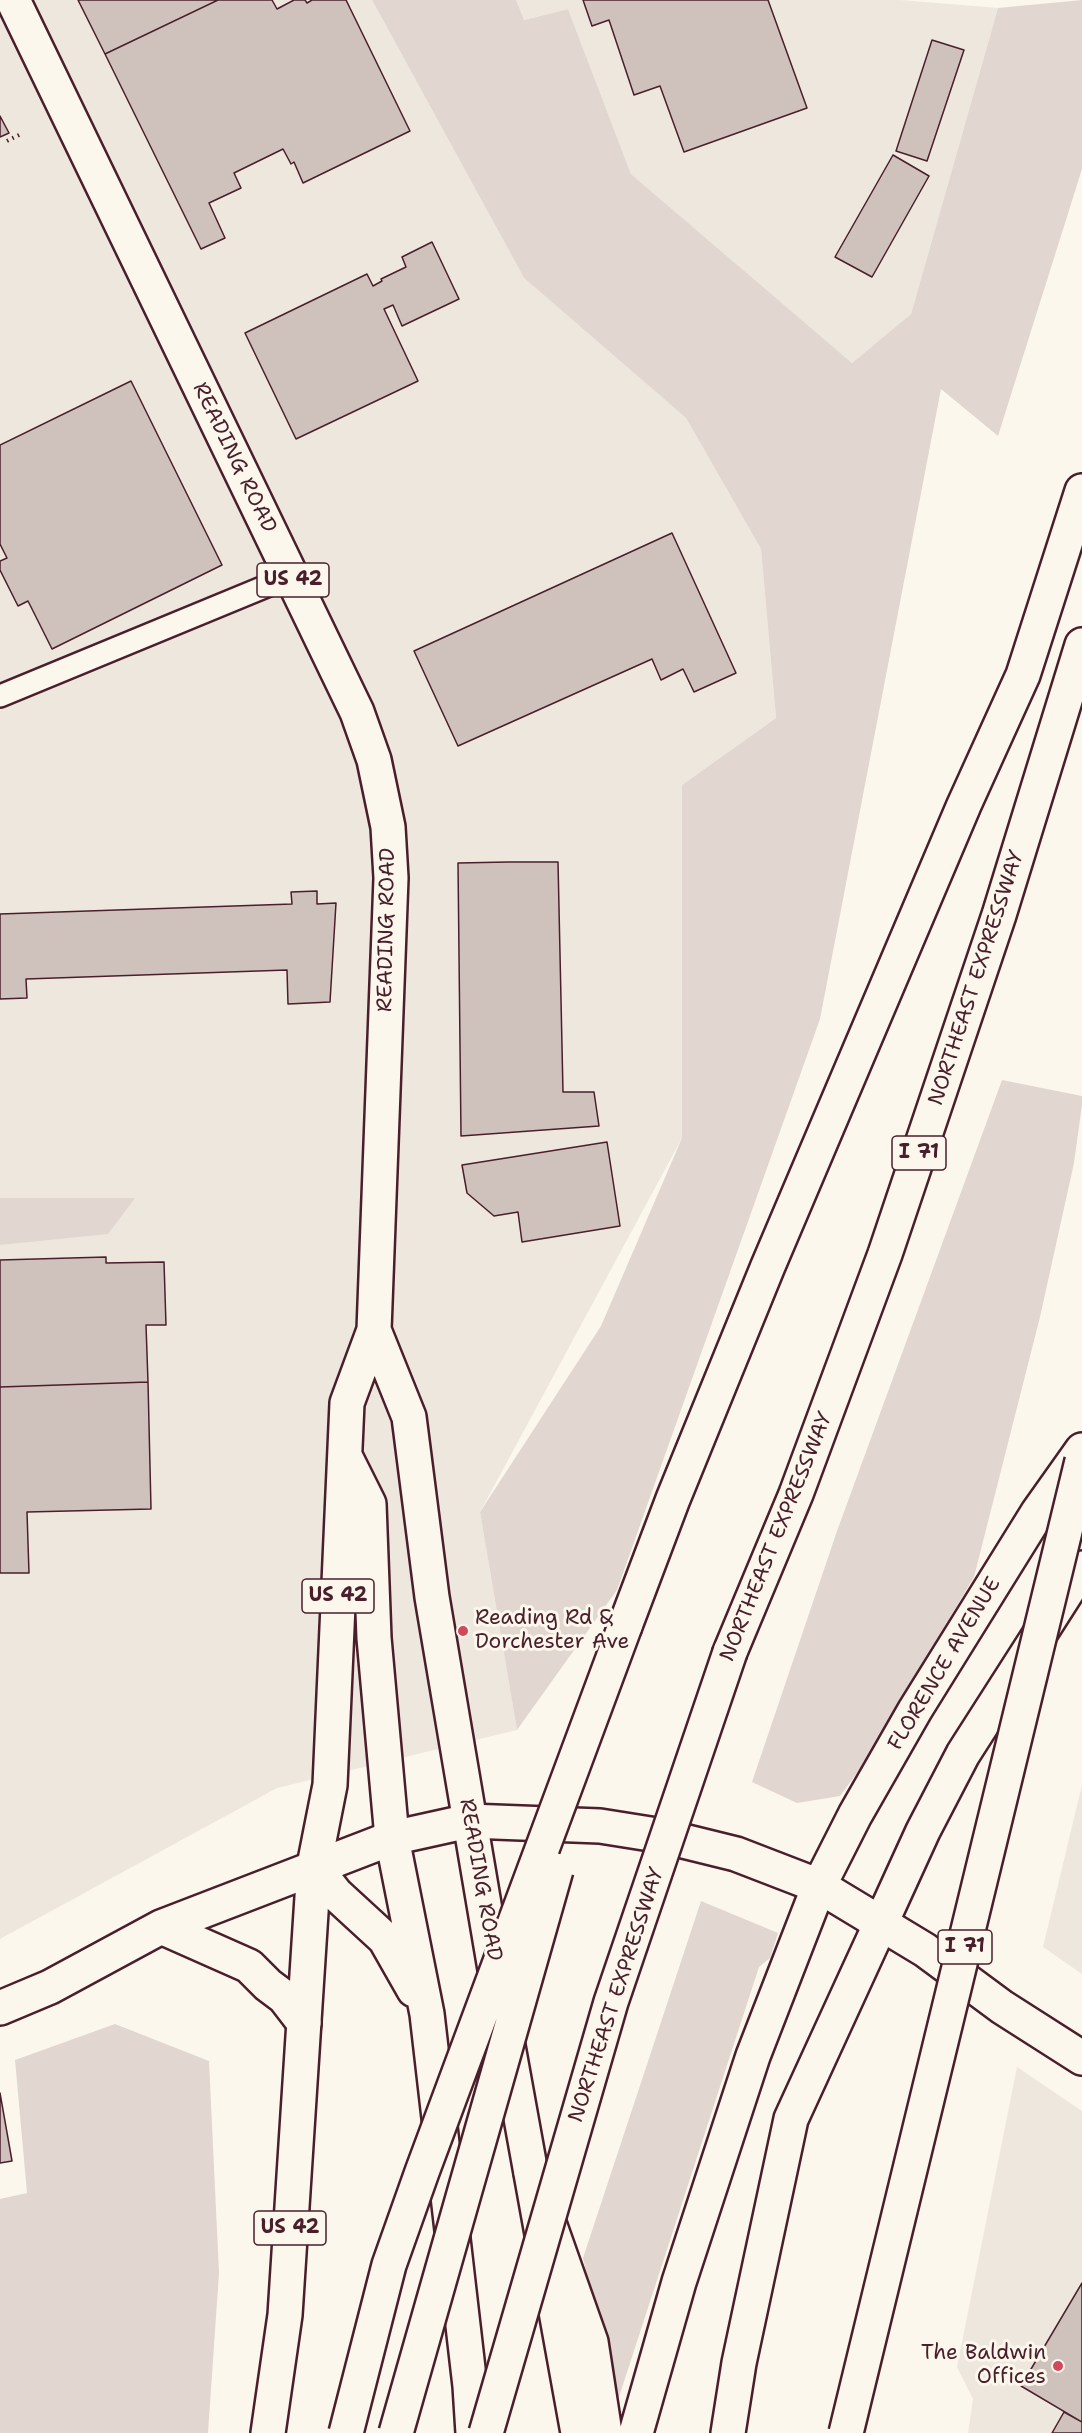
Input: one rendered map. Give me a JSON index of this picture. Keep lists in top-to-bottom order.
{
  "streets": {
    "main road": [
      "READING ROAD",
      "US 42",
      "NORTHEAST EXPRESSWAY",
      "I 71",
      "FLORENCE AVENUE"
    ]
  },
  "places": ["Reading Rd & Dorchester Ave", "The Baldwin Offices"]
}
